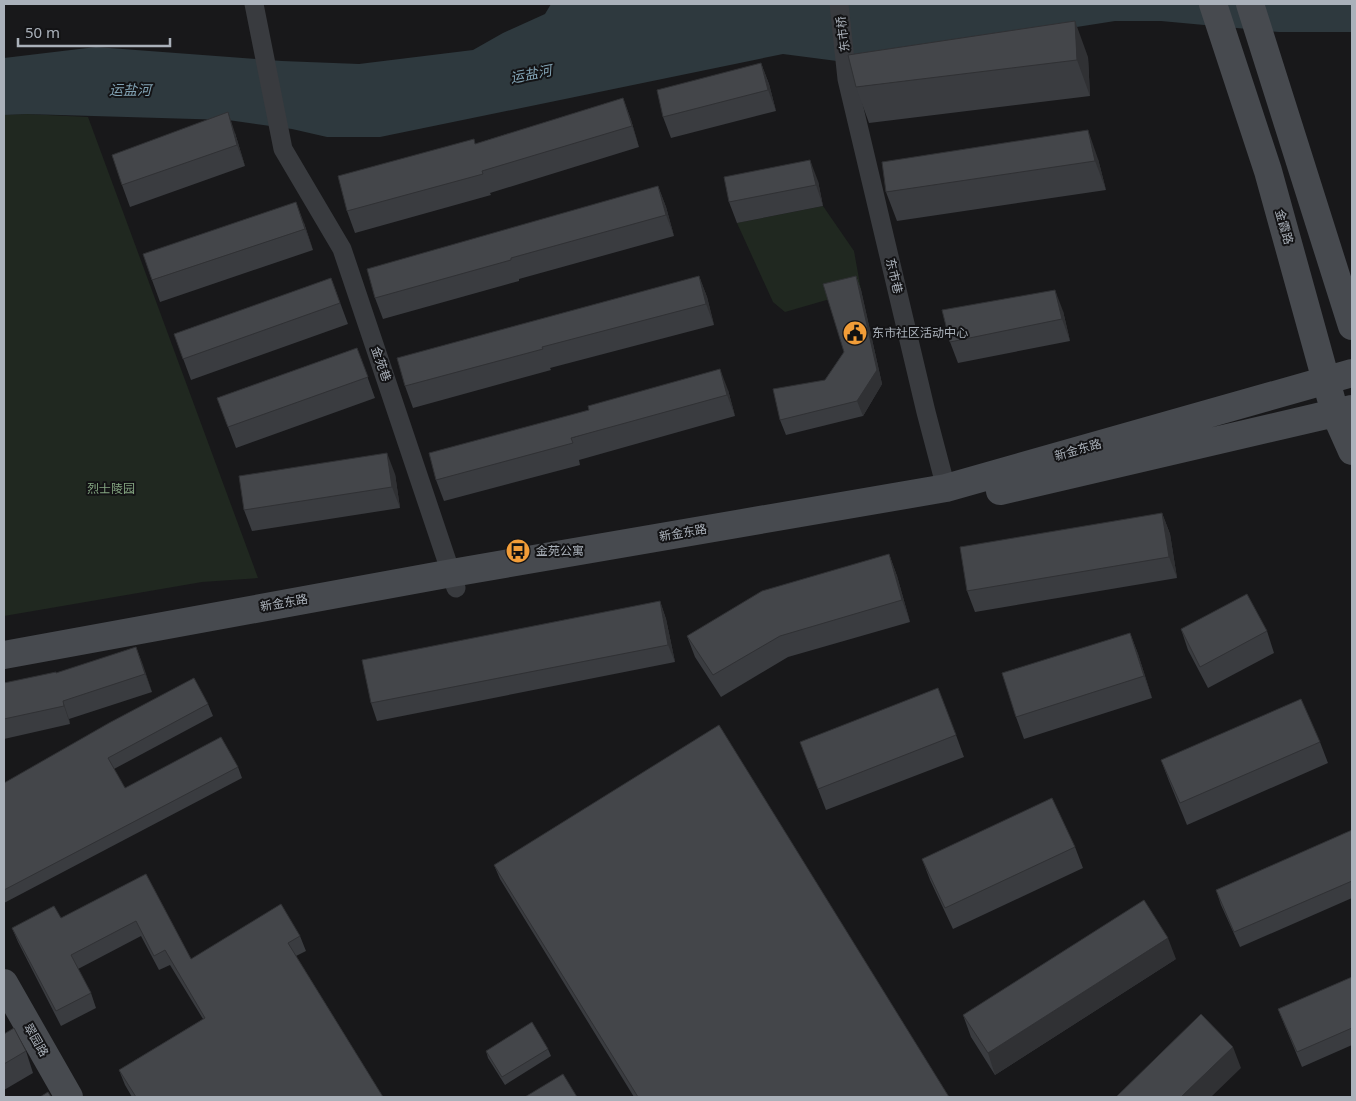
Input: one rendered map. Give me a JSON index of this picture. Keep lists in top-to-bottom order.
{
  "streets": {
    "main road": ["金霞路", "新金东路", "翠园路"],
    "street": ["东市桥", "东市巷", "金苑巷"]
  },
  "crossings": [
    ["东市桥", "东市巷"],
    ["金霞路", "新金东路"],
    ["东市巷", "新金东路"],
    ["金苑巷", "新金东路"]
  ],
  "water": ["运盐河"],
  "parks": ["烈士陵园"],
  "places": {
    "public building": ["东市社区活动中心"],
    "bus stop": ["金苑公寓"]
  },
  "scale_bar": "50 m"
}
